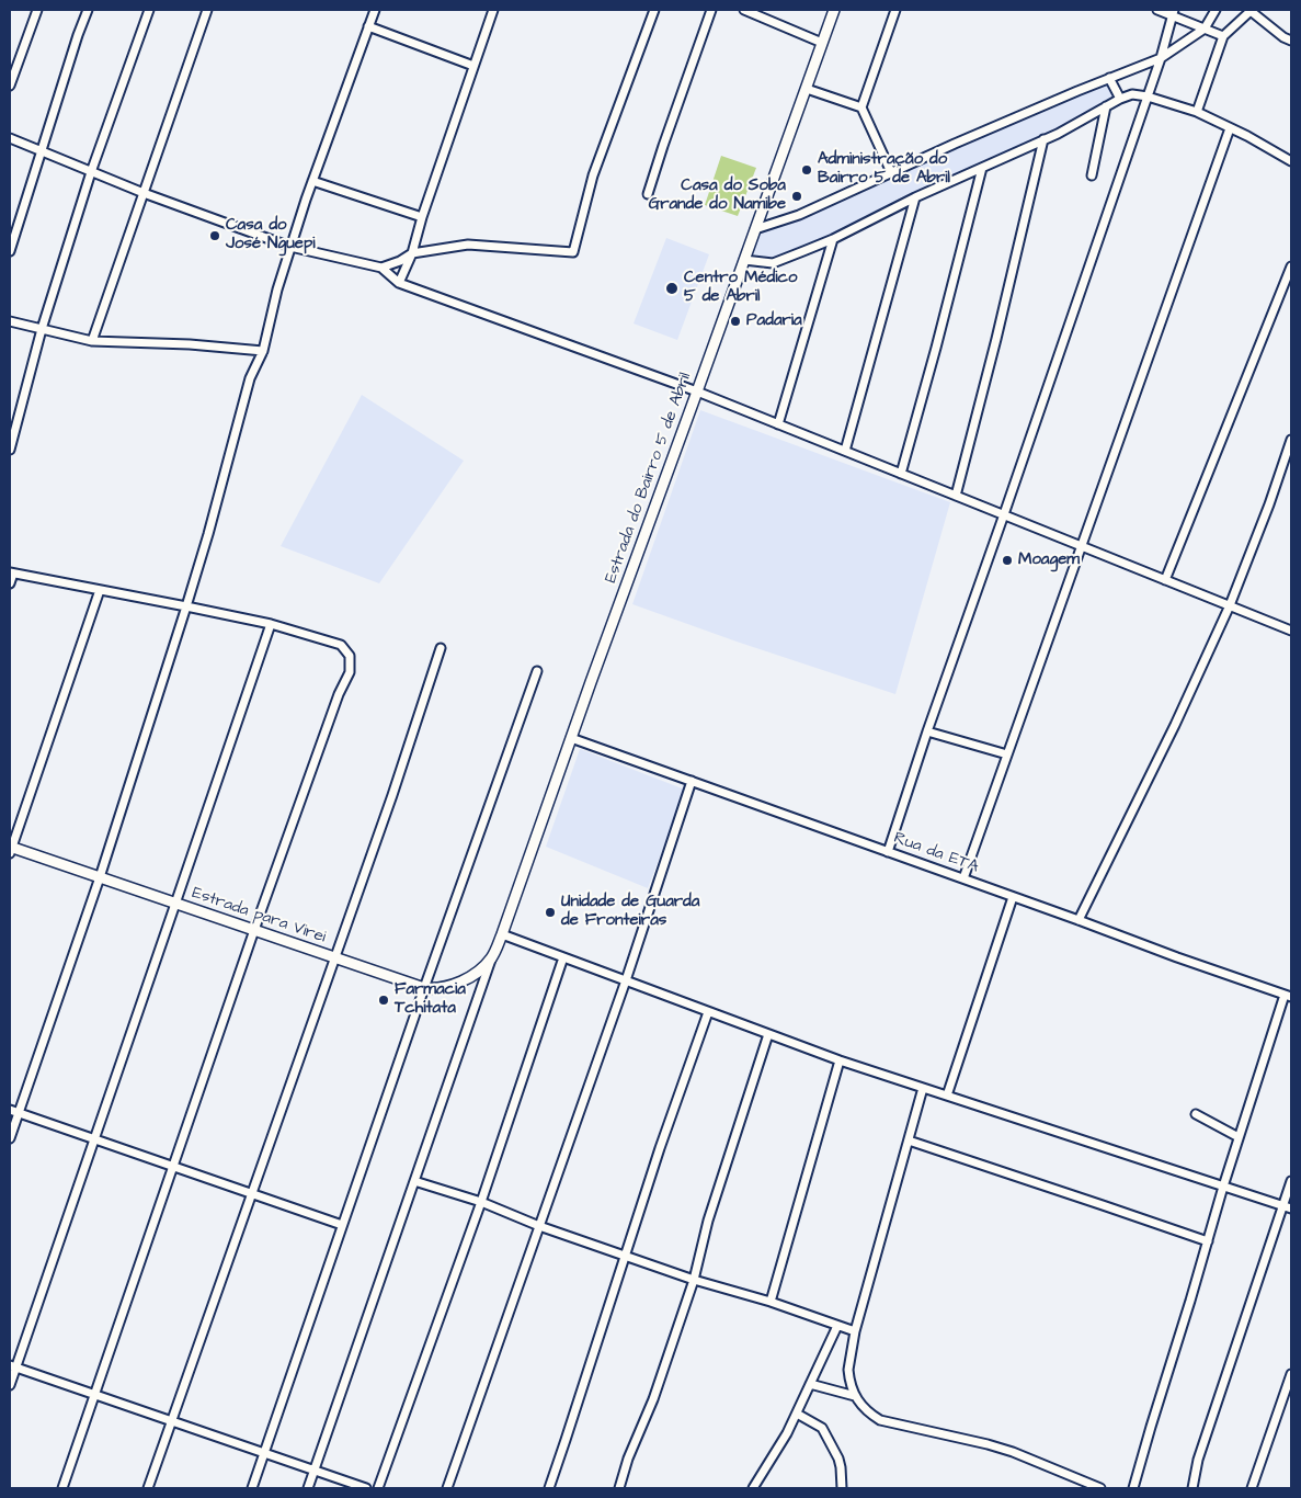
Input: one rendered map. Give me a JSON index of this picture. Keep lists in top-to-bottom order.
{
  "streets": {
    "street": ["Estrada do Bairro 5 de Abril", "Rua da ETA", "Estrada para Virei"]
  },
  "crossings": [
    ["Estrada do Bairro 5 de Abril", "Rua da ETA"],
    ["Estrada do Bairro 5 de Abril", "Estrada para Virei"]
  ],
  "places": [
    "Administração do Bairro 5 de Abril",
    "Casa do Soba Grande do Namibe",
    "Casa do José Nguepi",
    "Centro Médico 5 de Abril",
    "Padaria",
    "Moagem",
    "Unidade de Guarda de Fronteiras",
    "Farmacia Tchitata"
  ]
}
